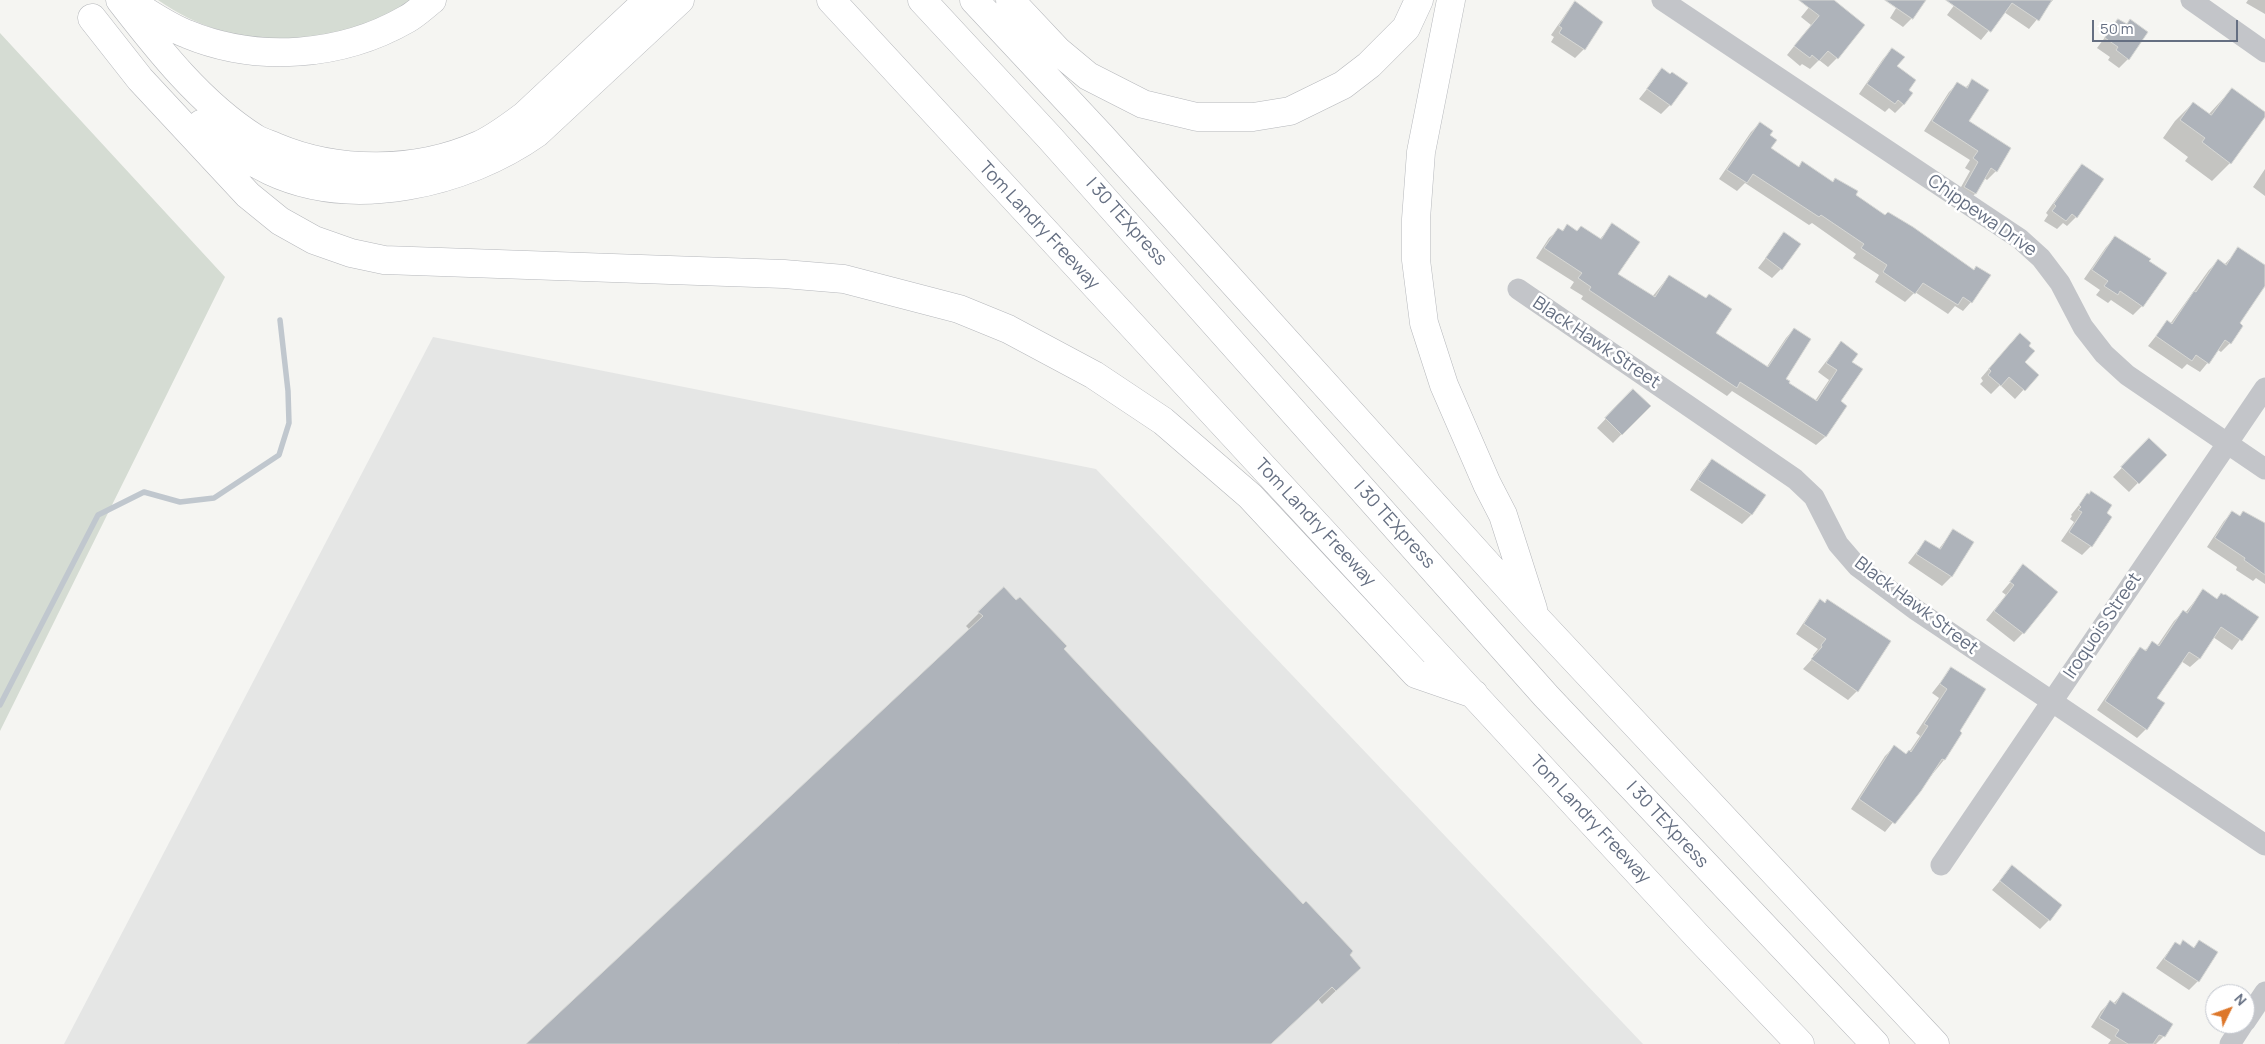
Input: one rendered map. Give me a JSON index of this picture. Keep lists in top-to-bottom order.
{
  "streets": {
    "highway": ["I 30 TEXpress", "Tom Landry Freeway"],
    "street": ["Chippewa Drive", "Black Hawk Street", "Iroquois Street"]
  },
  "crossings": [
    ["Chippewa Drive", "Iroquois Street"],
    ["Black Hawk Street", "Iroquois Street"]
  ],
  "scale_bar": "50 m",
  "north": "top right"
}
